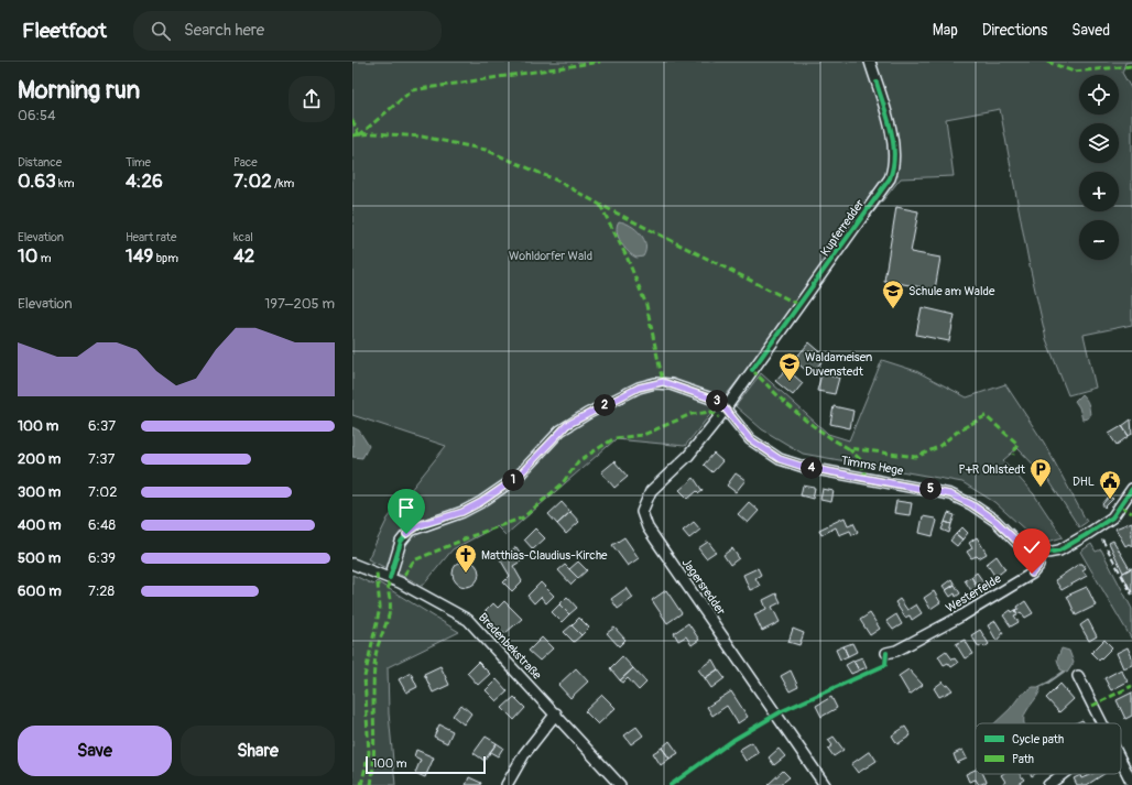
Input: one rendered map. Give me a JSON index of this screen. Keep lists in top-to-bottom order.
{
  "streets": {
    "street": [
      "Kupferredder",
      "Timms Hege",
      "Jagersredder",
      "Westerfelde",
      "Bredenbekstraße"
    ]
  },
  "crossings": [
    ["Kupferredder", "Timms Hege"],
    ["Kupferredder", "Jagersredder"],
    ["Timms Hege", "Jagersredder"],
    ["Timms Hege", "Westerfelde"],
    ["Timms Hege", "Bredenbekstraße"]
  ],
  "parks": ["Wohldorfer Wald"],
  "places": {
    "school or university": ["Schule am Walde", "Waldameisen Duvenstedt"],
    "parking": ["P+R Ohlstedt"],
    "public building": ["DHL"],
    "church": ["Matthias-Claudius-Kirche"]
  },
  "legend": ["Cycle path", "Path"],
  "scale_bar": "100 m",
  "page": {
    "header": "Fleetfoot",
    "search": "Search here",
    "nav": ["Map", "Directions", "Saved"],
    "heading": ["Morning run", "06:54"],
    "map_buttons": ["+", "−"],
    "stats": [
      ["Distance", "0.63 km"],
      ["Time", "4:26"],
      ["Pace", "7:02 /km"],
      ["Elevation", "10 m"],
      ["Heart rate", "149 bpm"],
      ["kcal", "42"]
    ],
    "chart": ["Elevation", "197–205 m"],
    "pins": [
      "3",
      "2",
      "4",
      "1",
      "5"
    ],
    "list": [
      {
        "name": "100 m",
        "note": "6:37"
      },
      {
        "name": "200 m",
        "note": "7:37"
      },
      {
        "name": "300 m",
        "note": "7:02"
      },
      {
        "name": "400 m",
        "note": "6:48"
      },
      {
        "name": "500 m",
        "note": "6:39"
      },
      {
        "name": "600 m",
        "note": "7:28"
      }
    ],
    "buttons": ["Save", "Share"],
    "scale": "100 m"
  }
}
